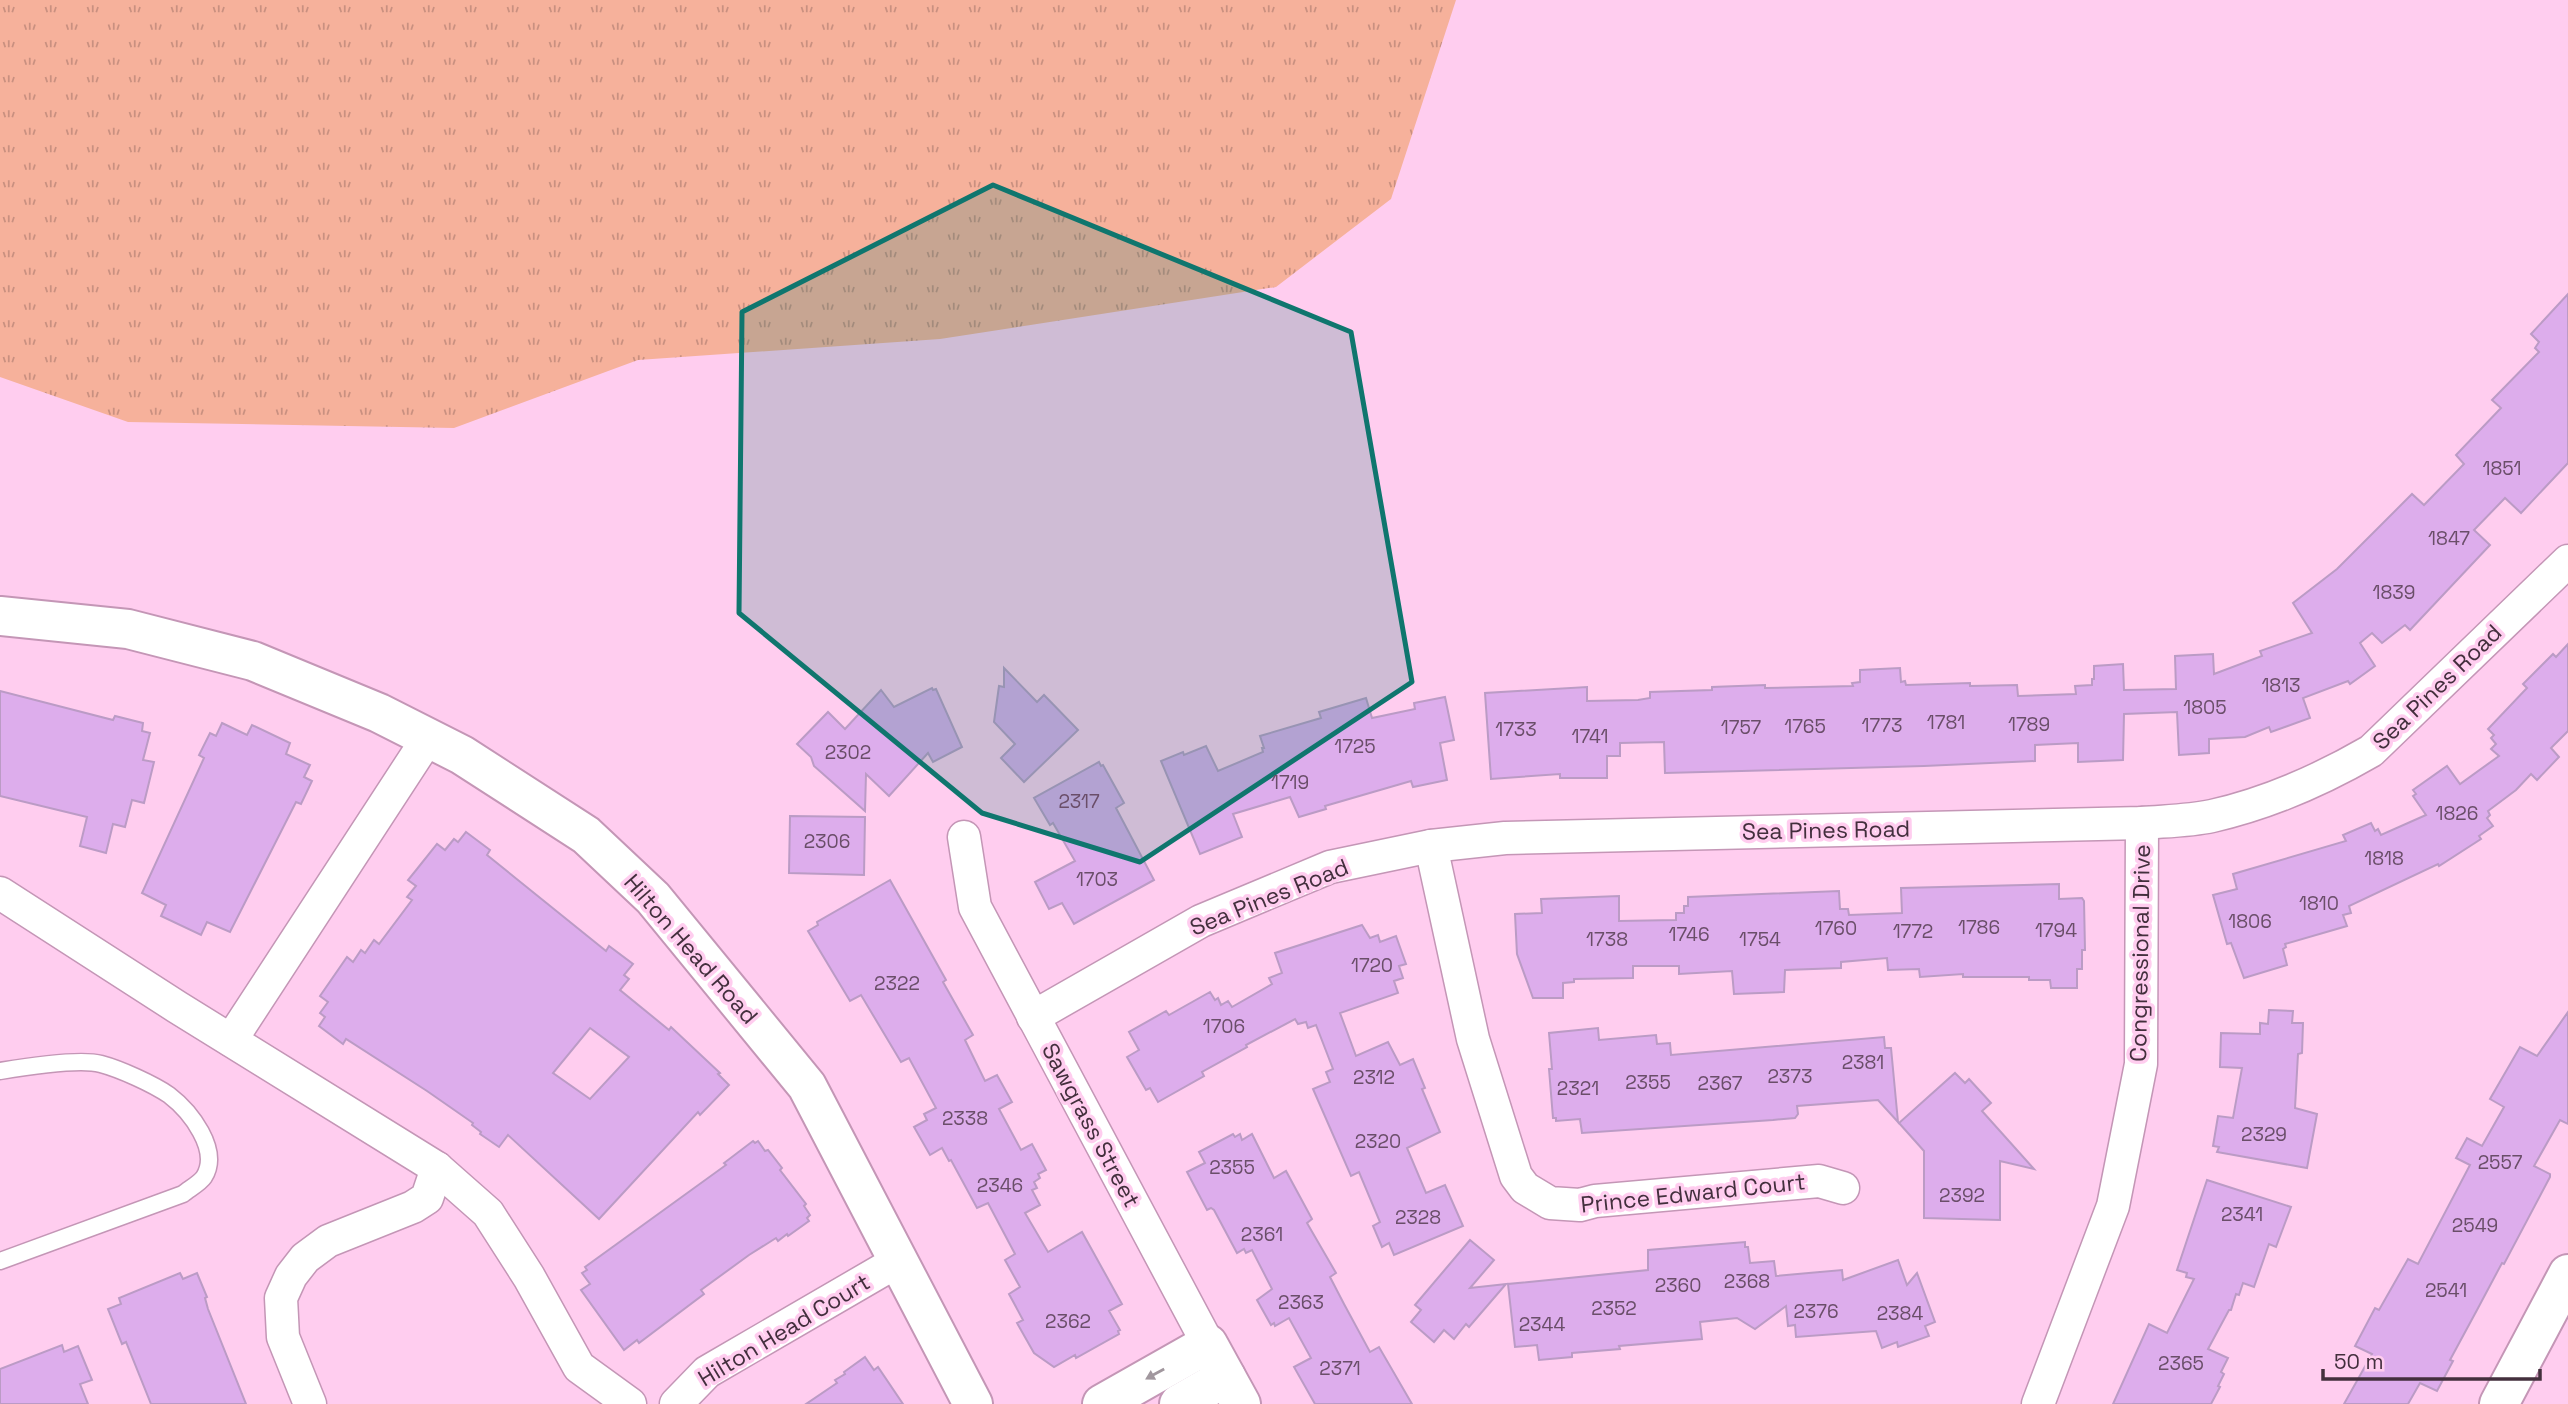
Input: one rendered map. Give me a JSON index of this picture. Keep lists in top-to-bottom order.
{
  "streets": {
    "street": [
      "Sea Pines Road",
      "Hilton Head Road",
      "Congressional Drive",
      "Sawgrass Street",
      "Prince Edward Court",
      "Hilton Head Court"
    ]
  },
  "crossings": [
    ["Sea Pines Road", "Congressional Drive"],
    ["Sea Pines Road", "Sawgrass Street"],
    ["Sea Pines Road", "Prince Edward Court"],
    ["Hilton Head Road", "Hilton Head Court"]
  ],
  "house_numbers": [
    "1851",
    "1847",
    "1839",
    "1813",
    "1805",
    "1781",
    "1789",
    "1773",
    "1765",
    "1757",
    "1733",
    "1741",
    "1725",
    "2302",
    "1719",
    "2317",
    "1826",
    "2306",
    "1818",
    "1703",
    "1810",
    "1806",
    "1786",
    "1760",
    "1794",
    "1772",
    "1746",
    "1738",
    "1754",
    "1720",
    "2322",
    "1706",
    "2381",
    "2373",
    "2312",
    "2355",
    "2367",
    "2321",
    "2338",
    "2329",
    "2320",
    "2557",
    "2355",
    "2346",
    "2392",
    "2341",
    "2328",
    "2549",
    "2361",
    "2368",
    "2360",
    "2541",
    "2363",
    "2352",
    "2376",
    "2384",
    "2362",
    "2344",
    "2365",
    "2371"
  ],
  "scale_bar": "50 m"
}
